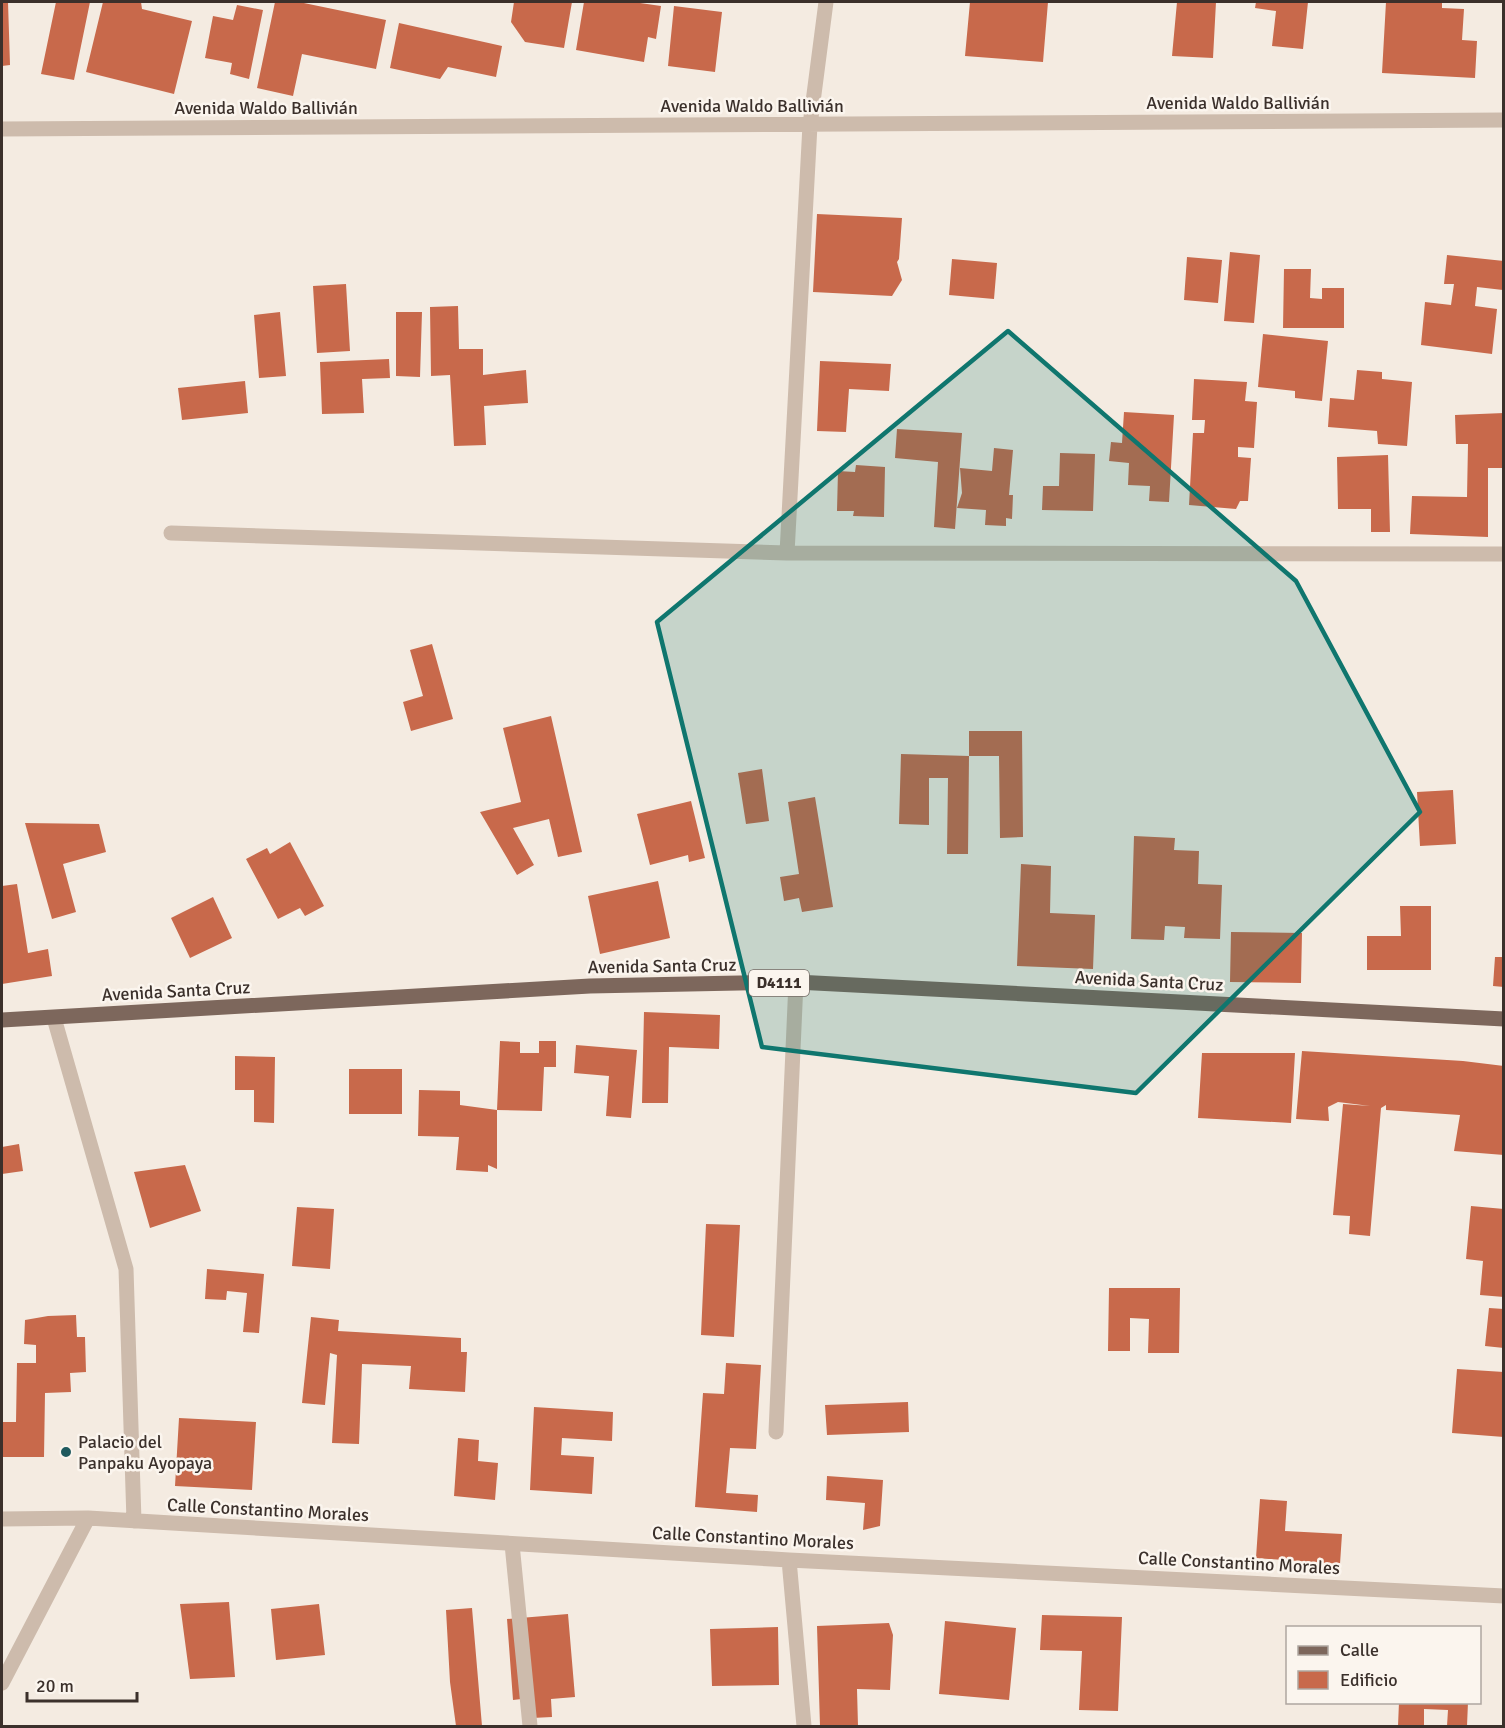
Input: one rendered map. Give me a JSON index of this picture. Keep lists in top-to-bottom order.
{
  "streets": {
    "main road": ["Avenida Santa Cruz", "D4111"],
    "street": ["Avenida Waldo Ballivián", "Calle Constantino Morales"]
  },
  "places": ["Palacio del Panpaku Ayopaya"],
  "legend": ["Calle", "Edificio"],
  "scale_bar": "20 m"
}
